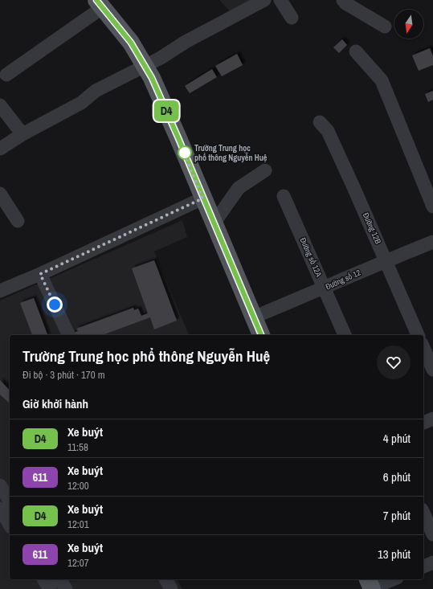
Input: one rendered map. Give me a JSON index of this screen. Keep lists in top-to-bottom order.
{
  "streets": {
    "street": ["Đường 12B", "Đường số 12A", "Đường số 12"]
  },
  "crossings": [
    ["Đường 12B", "Đường số 12"],
    ["Đường số 12A", "Đường số 12"]
  ],
  "places": ["Trường Trung học phổ thông Nguyễn Huệ"],
  "lines": ["bus line D4"],
  "north": "bottom",
  "page": {
    "on_map": "D4",
    "heading": [
      ["Trường Trung học phổ thông Nguyễn Huệ", "Đi bộ · 3 phút · 170 m"],
      "Giờ khởi hành"
    ],
    "list": [
      {
        "mark": "D4",
        "name": "Xe buýt",
        "note": "11:58",
        "value": "4 phút"
      },
      {
        "mark": "611",
        "name": "Xe buýt",
        "note": "12:00",
        "value": "6 phút"
      },
      {
        "mark": "D4",
        "name": "Xe buýt",
        "note": "12:01",
        "value": "7 phút"
      },
      {
        "mark": "611",
        "name": "Xe buýt",
        "note": "12:07",
        "value": "13 phút"
      }
    ]
  }
}
